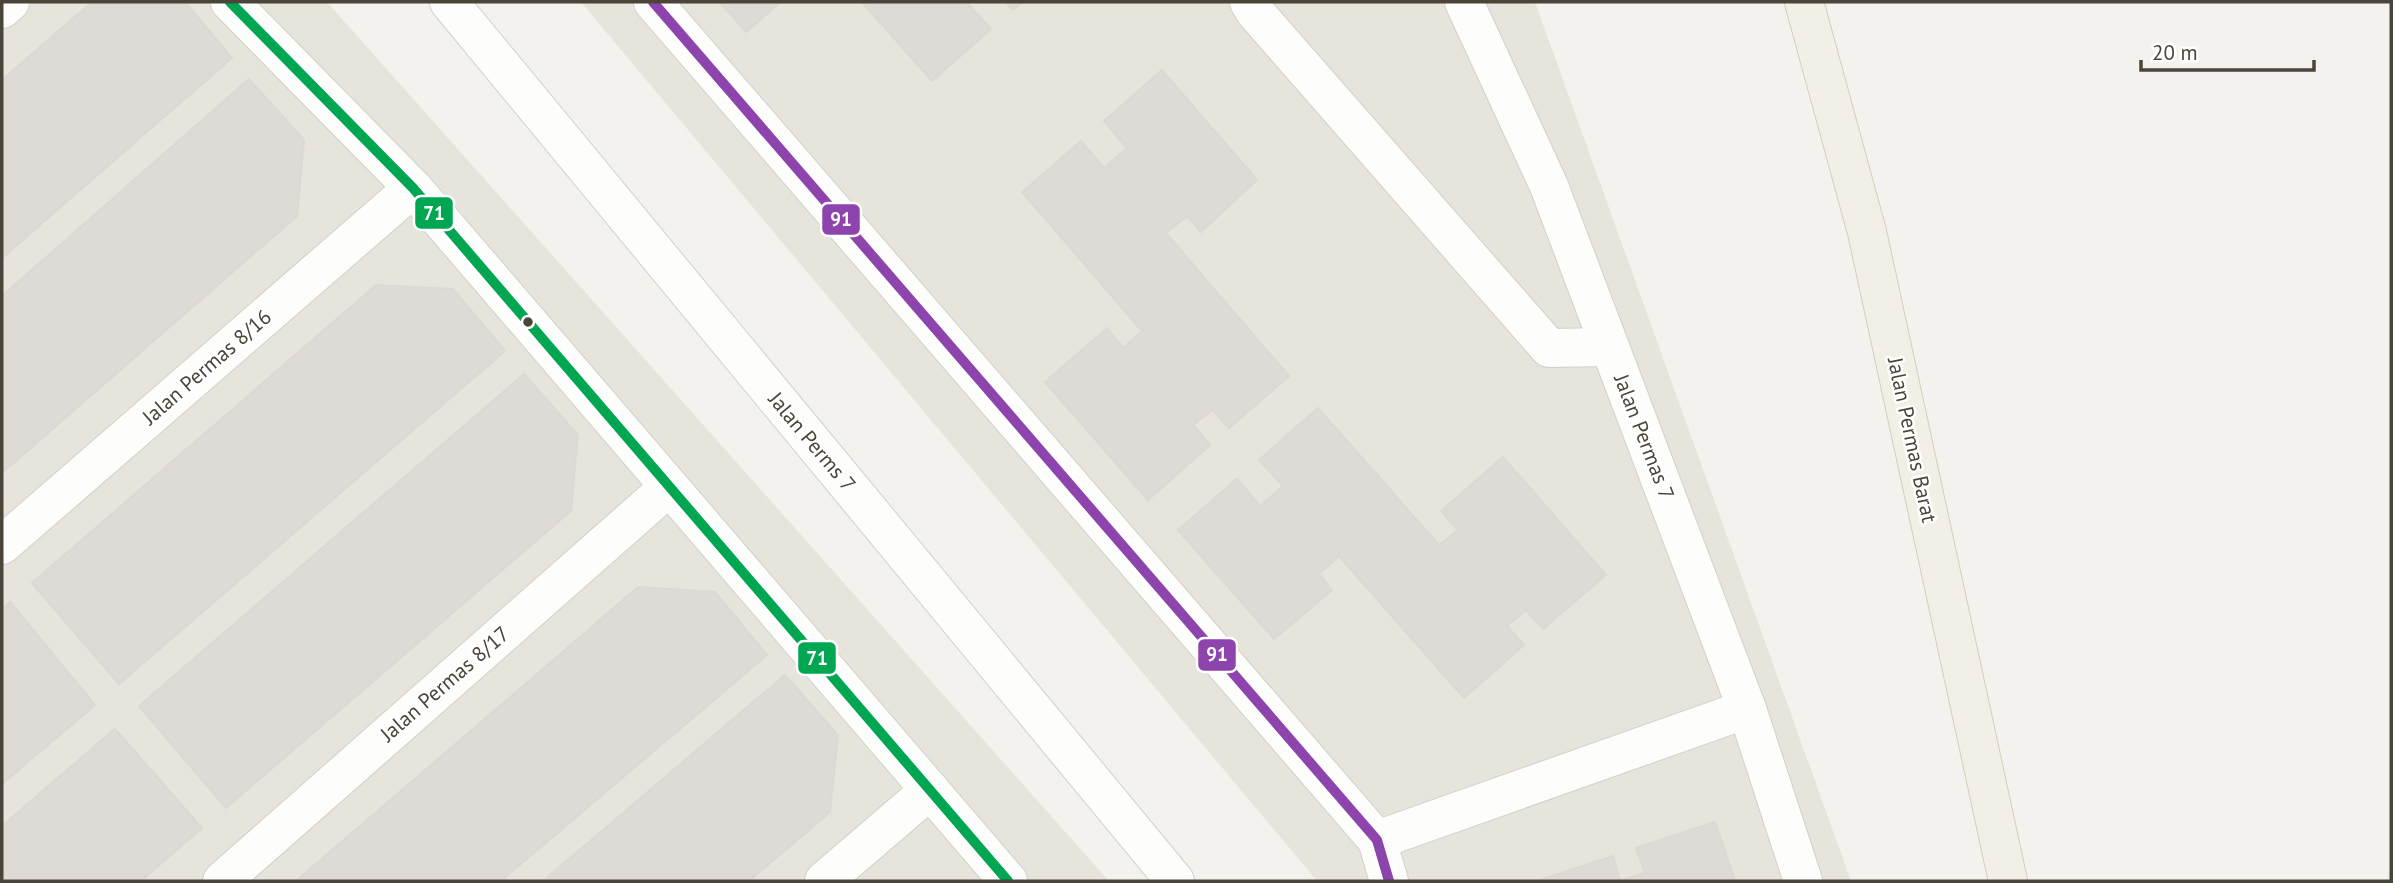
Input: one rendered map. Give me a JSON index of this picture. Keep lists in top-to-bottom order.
{
  "streets": {
    "main road": ["Jalan Permas Barat"],
    "street": [
      "Jalan Permas 8/16",
      "Jalan Permas 7",
      "Jalan Perms 7",
      "Jalan Permas 8/17"
    ]
  },
  "lines": ["transit line 71", "transit line 91"],
  "scale_bar": "20 m"
}
